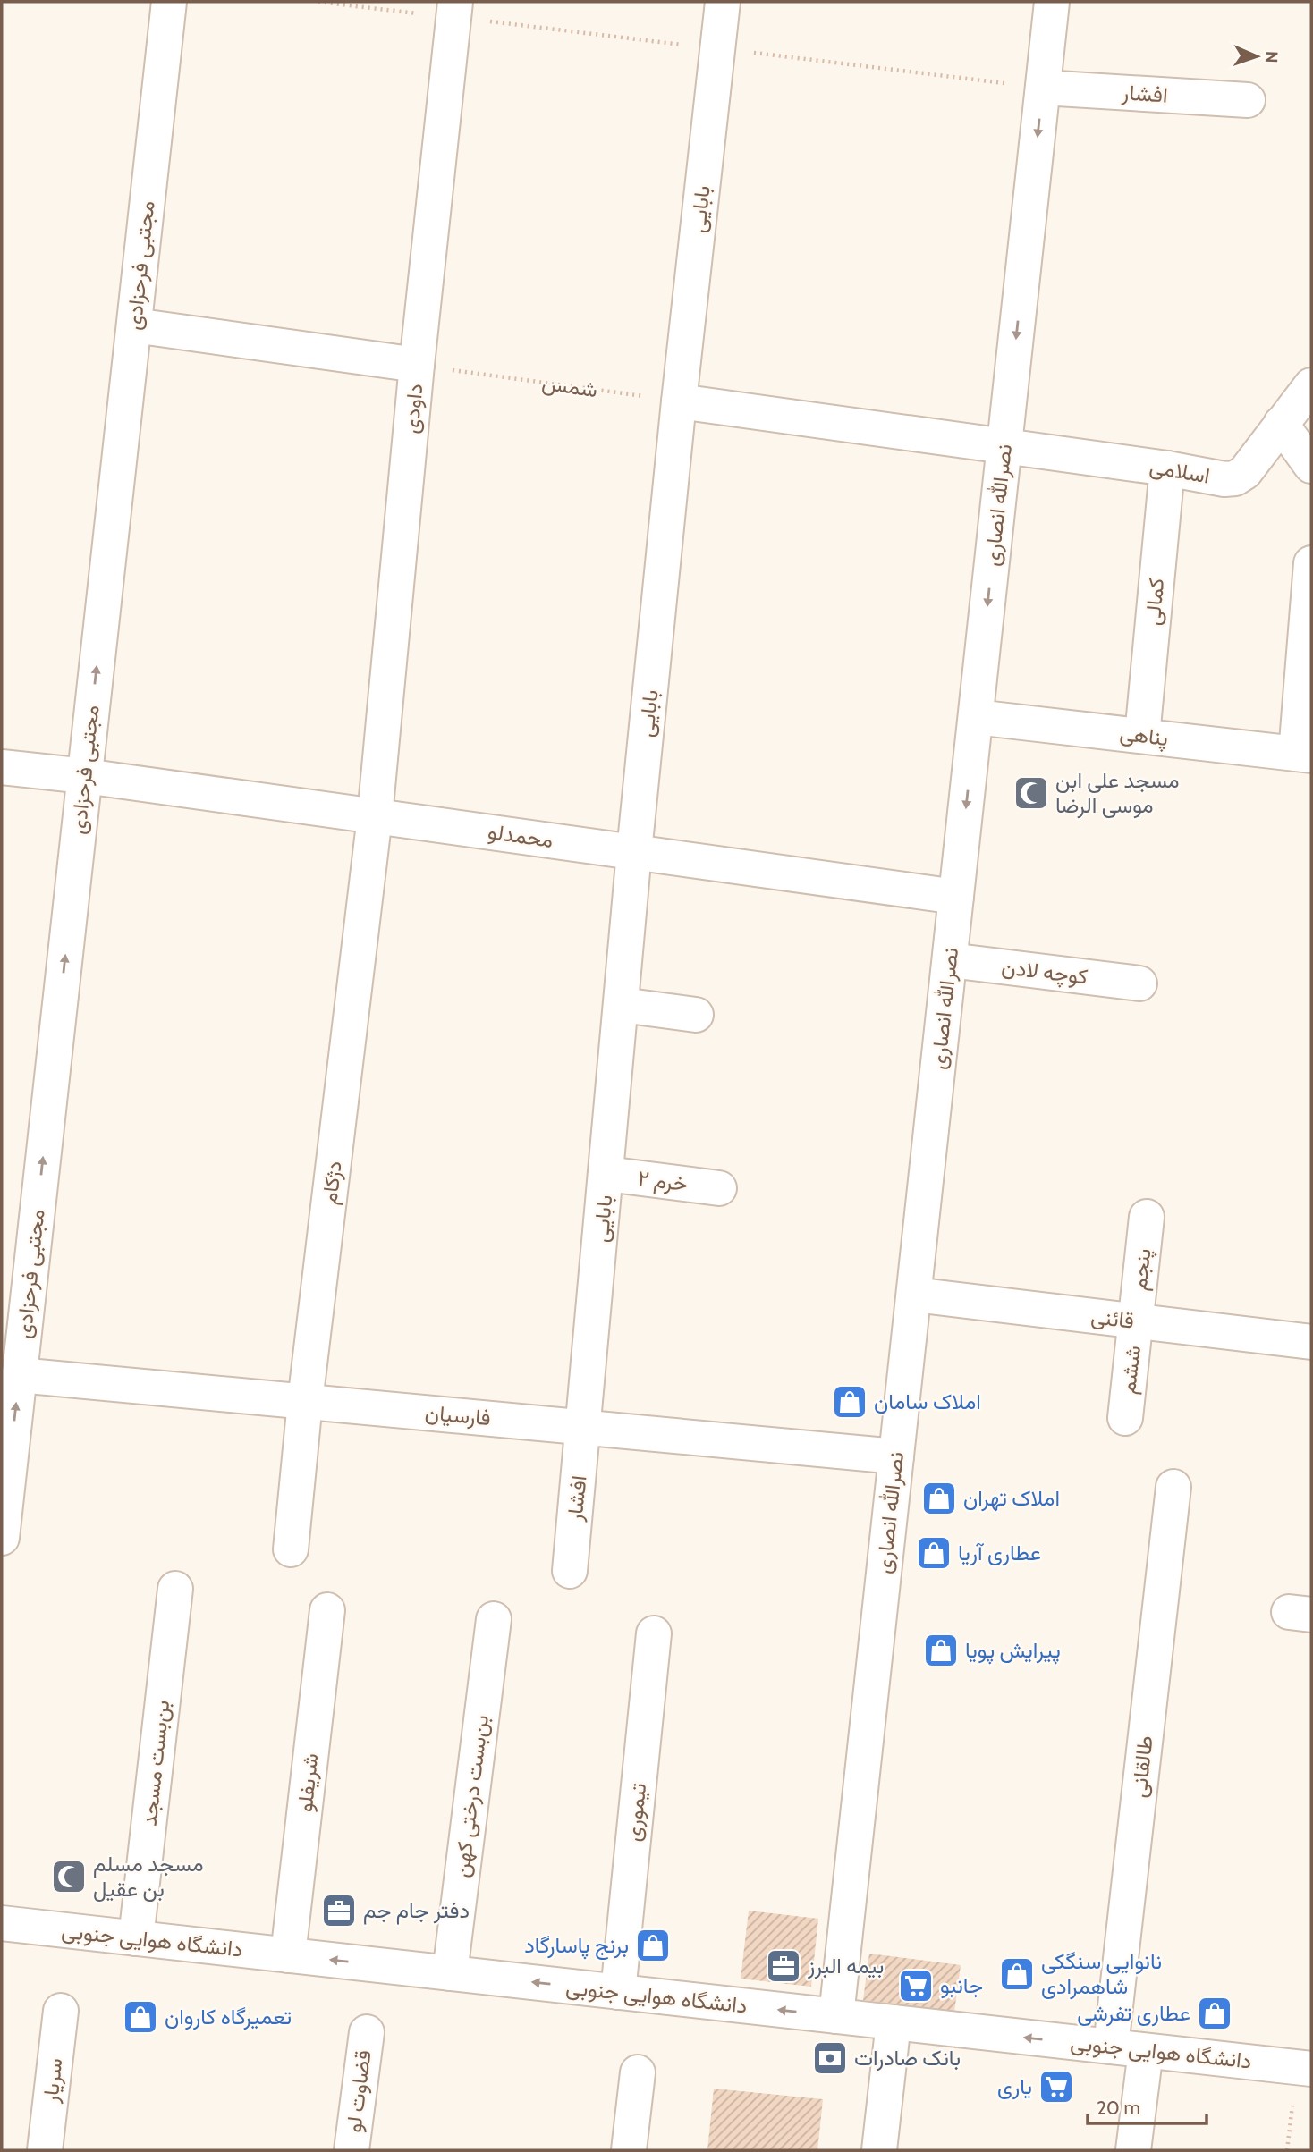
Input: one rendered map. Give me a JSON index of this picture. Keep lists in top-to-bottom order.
{
  "streets": {
    "street": [
      "افشار",
      "بابایی",
      "مجتبی فرحزادی",
      "داودی",
      "اسلامی",
      "نصرالله انصاری",
      "کمالی",
      "پناهی",
      "محمدلو",
      "کوچه لادن",
      "خرم ۲",
      "دژکام",
      "پنجم",
      "قائنی",
      "ششم",
      "فارسیان",
      "بن‌بست مسجد",
      "طالقانی",
      "شریفلو",
      "بن‌بست درختی کهن",
      "تیموری",
      "دانشگاه هوایی جنوبی",
      "سریار",
      "قضاوت لو"
    ],
    "path": ["شمس"]
  },
  "crossings": [
    ["افشار", "بابایی"],
    ["افشار", "نصرالله انصاری"],
    ["افشار", "فارسیان"],
    ["بابایی", "شمس"],
    ["بابایی", "محمدلو"],
    ["بابایی", "خرم ۲"],
    ["بابایی", "فارسیان"],
    ["مجتبی فرحزادی", "محمدلو"],
    ["مجتبی فرحزادی", "فارسیان"],
    ["شمس", "داودی"],
    ["داودی", "محمدلو"],
    ["داودی", "دژکام"],
    ["اسلامی", "نصرالله انصاری"],
    ["اسلامی", "کمالی"],
    ["نصرالله انصاری", "پناهی"],
    ["نصرالله انصاری", "محمدلو"],
    ["نصرالله انصاری", "کوچه لادن"],
    ["نصرالله انصاری", "قائنی"],
    ["نصرالله انصاری", "فارسیان"],
    ["نصرالله انصاری", "دانشگاه هوایی جنوبی"],
    ["کمالی", "پناهی"],
    ["محمدلو", "دژکام"],
    ["دژکام", "فارسیان"],
    ["پنجم", "قائنی"],
    ["پنجم", "ششم"],
    ["قائنی", "ششم"],
    ["بن‌بست مسجد", "دانشگاه هوایی جنوبی"],
    ["طالقانی", "دانشگاه هوایی جنوبی"],
    ["شریفلو", "دانشگاه هوایی جنوبی"],
    ["بن‌بست درختی کهن", "دانشگاه هوایی جنوبی"],
    ["تیموری", "دانشگاه هوایی جنوبی"]
  ],
  "one_way": ["مجتبی فرحزادی", "نصرالله انصاری", "دانشگاه هوایی جنوبی"],
  "places": {
    "mosque": ["مسجد علی ابن موسی الرضا", "مسجد مسلم بن عقیل"],
    "shop": [
      "املاک سامان",
      "املاک تهران",
      "عطاری آریا",
      "پیرایش پویا",
      "برنج پاسارگاد",
      "نانوایی سنگکی شاهمرادی",
      "عطاری تفرشی",
      "تعمیرگاه کاروان"
    ],
    "office": ["دفتر جام جم", "بیمه البرز"],
    "supermarket": ["جانبو", "یاری"],
    "bank": ["بانک صادرات"]
  },
  "scale_bar": "20 m",
  "north": "right"
}
